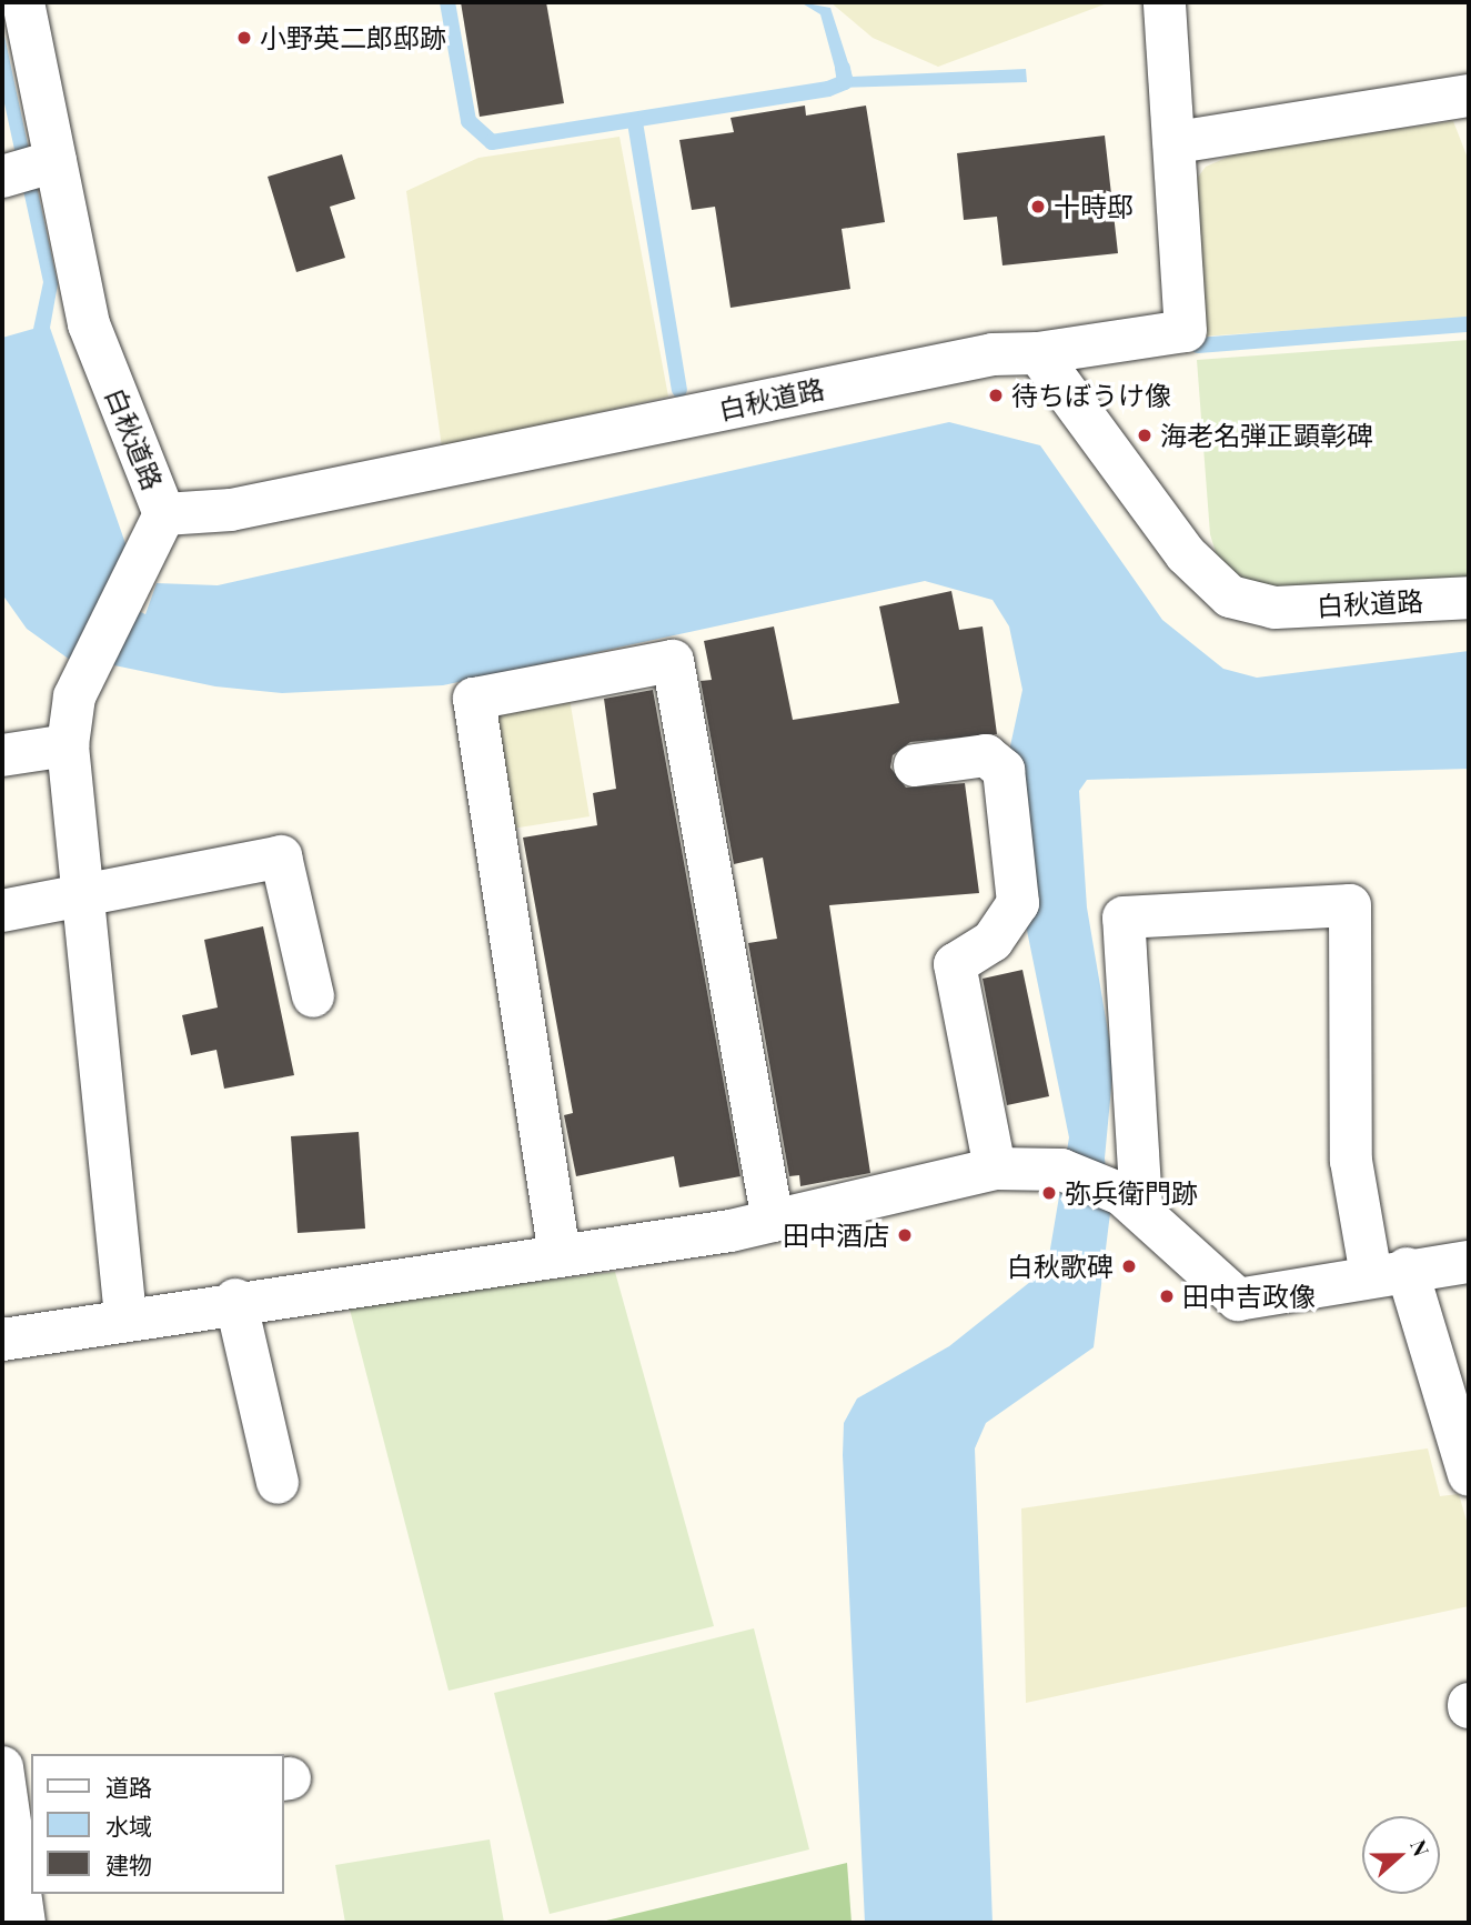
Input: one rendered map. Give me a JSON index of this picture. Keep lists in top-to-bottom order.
{
  "streets": {
    "street": ["白秋道路"]
  },
  "places": [
    "小野英二郎邸跡",
    "十時邸",
    "待ちぼうけ像",
    "海老名弾正顕彰碑",
    "弥兵衛門跡",
    "田中酒店",
    "白秋歌碑",
    "田中吉政像"
  ],
  "legend": ["道路", "水域", "建物"],
  "north": "right"
}
